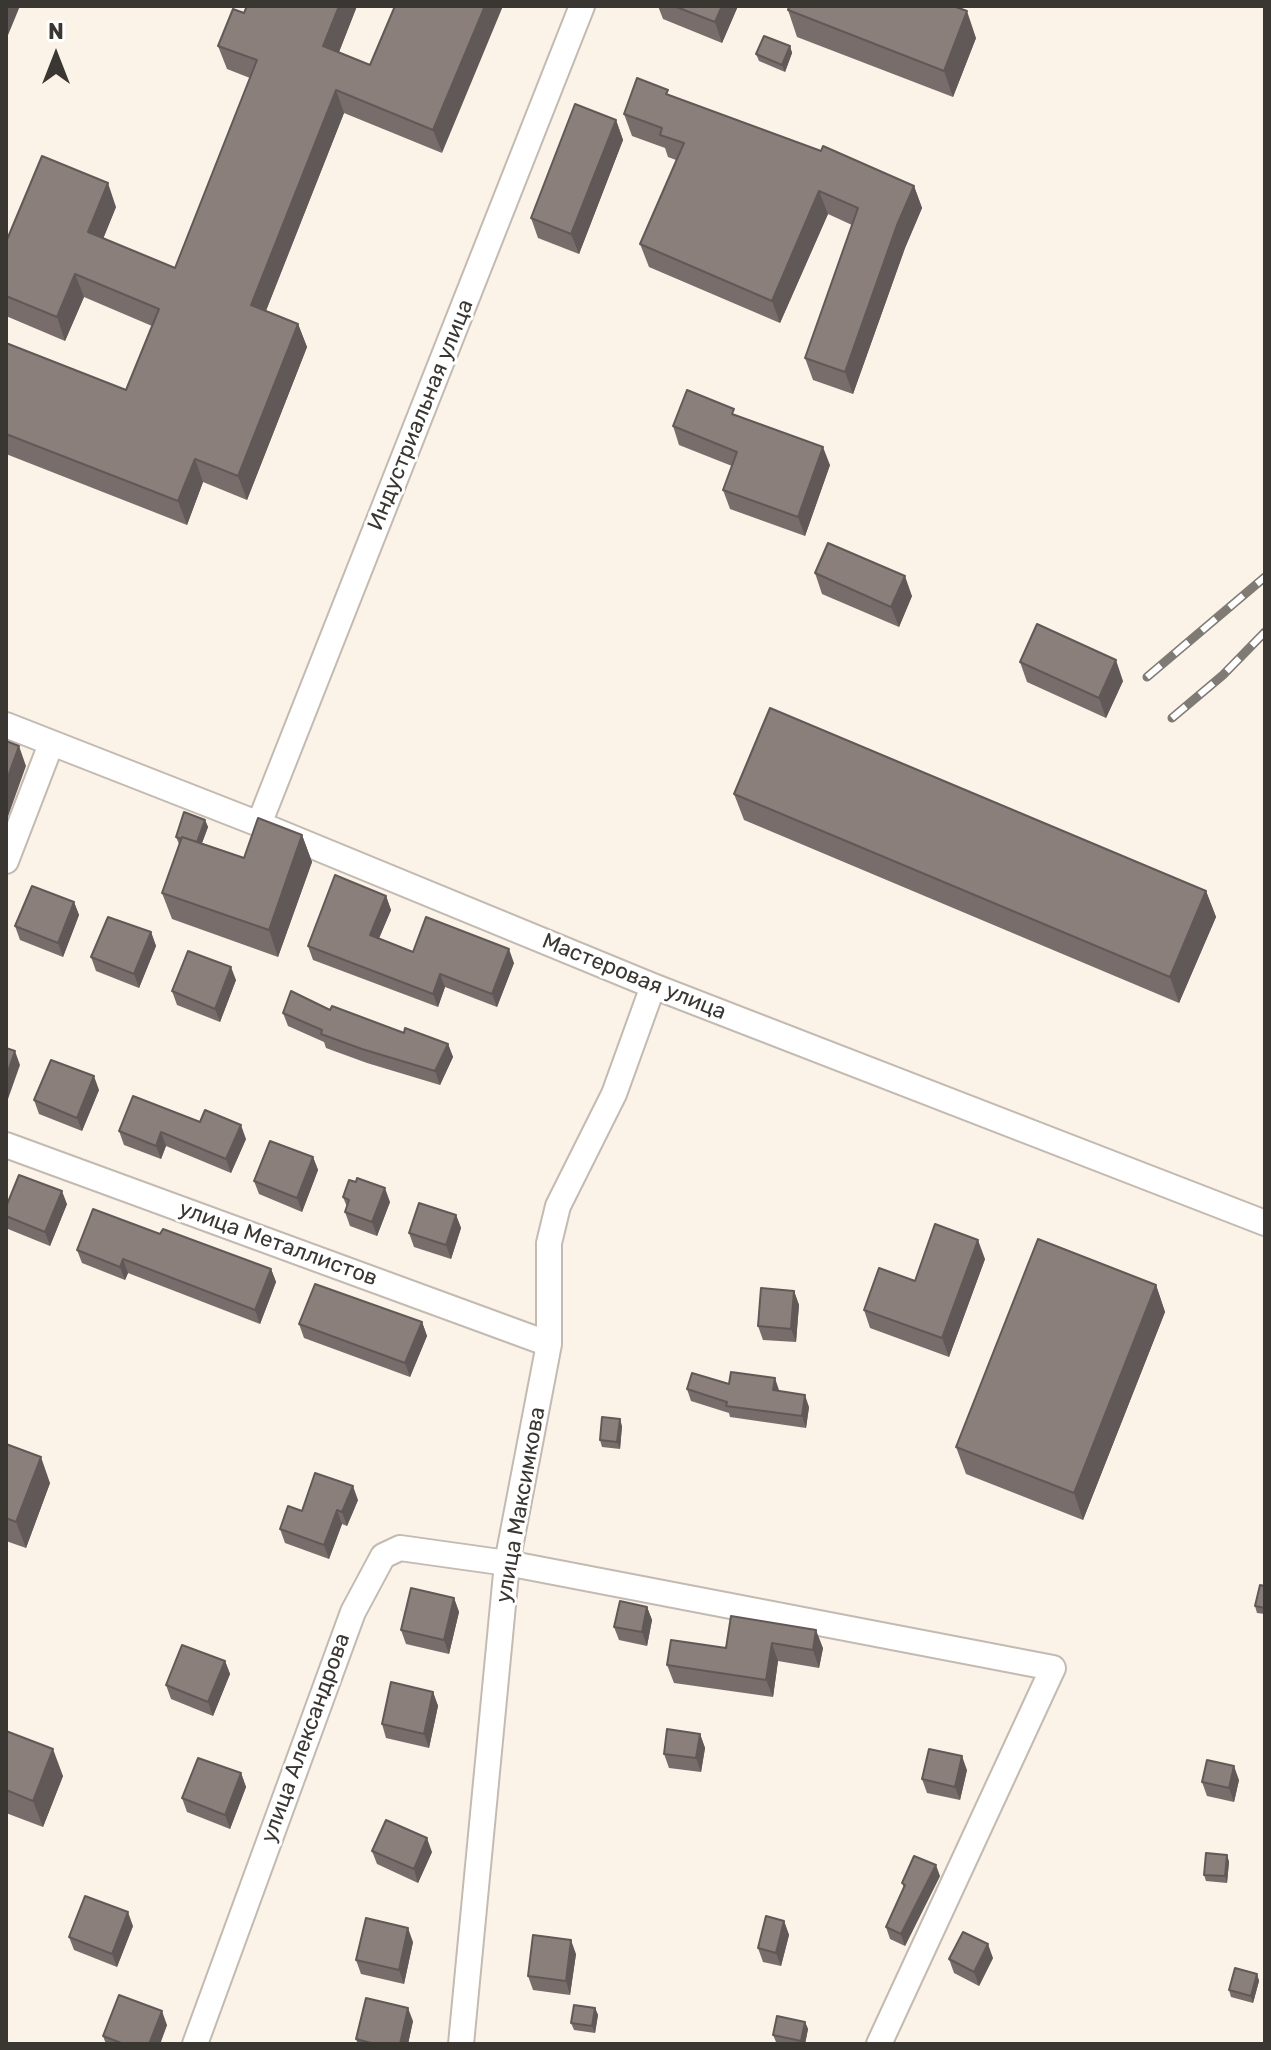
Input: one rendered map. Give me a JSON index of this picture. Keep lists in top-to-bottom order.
{
  "streets": {
    "street": [
      "Индустриальная улица",
      "Мастеровая улица",
      "улица Металлистов",
      "улица Максимкова",
      "улица Александрова"
    ]
  },
  "crossings": [
    ["Индустриальная улица", "Мастеровая улица"],
    ["Мастеровая улица", "улица Максимкова"],
    ["улица Металлистов", "улица Максимкова"],
    ["улица Максимкова", "улица Александрова"]
  ],
  "north": "top"
}
